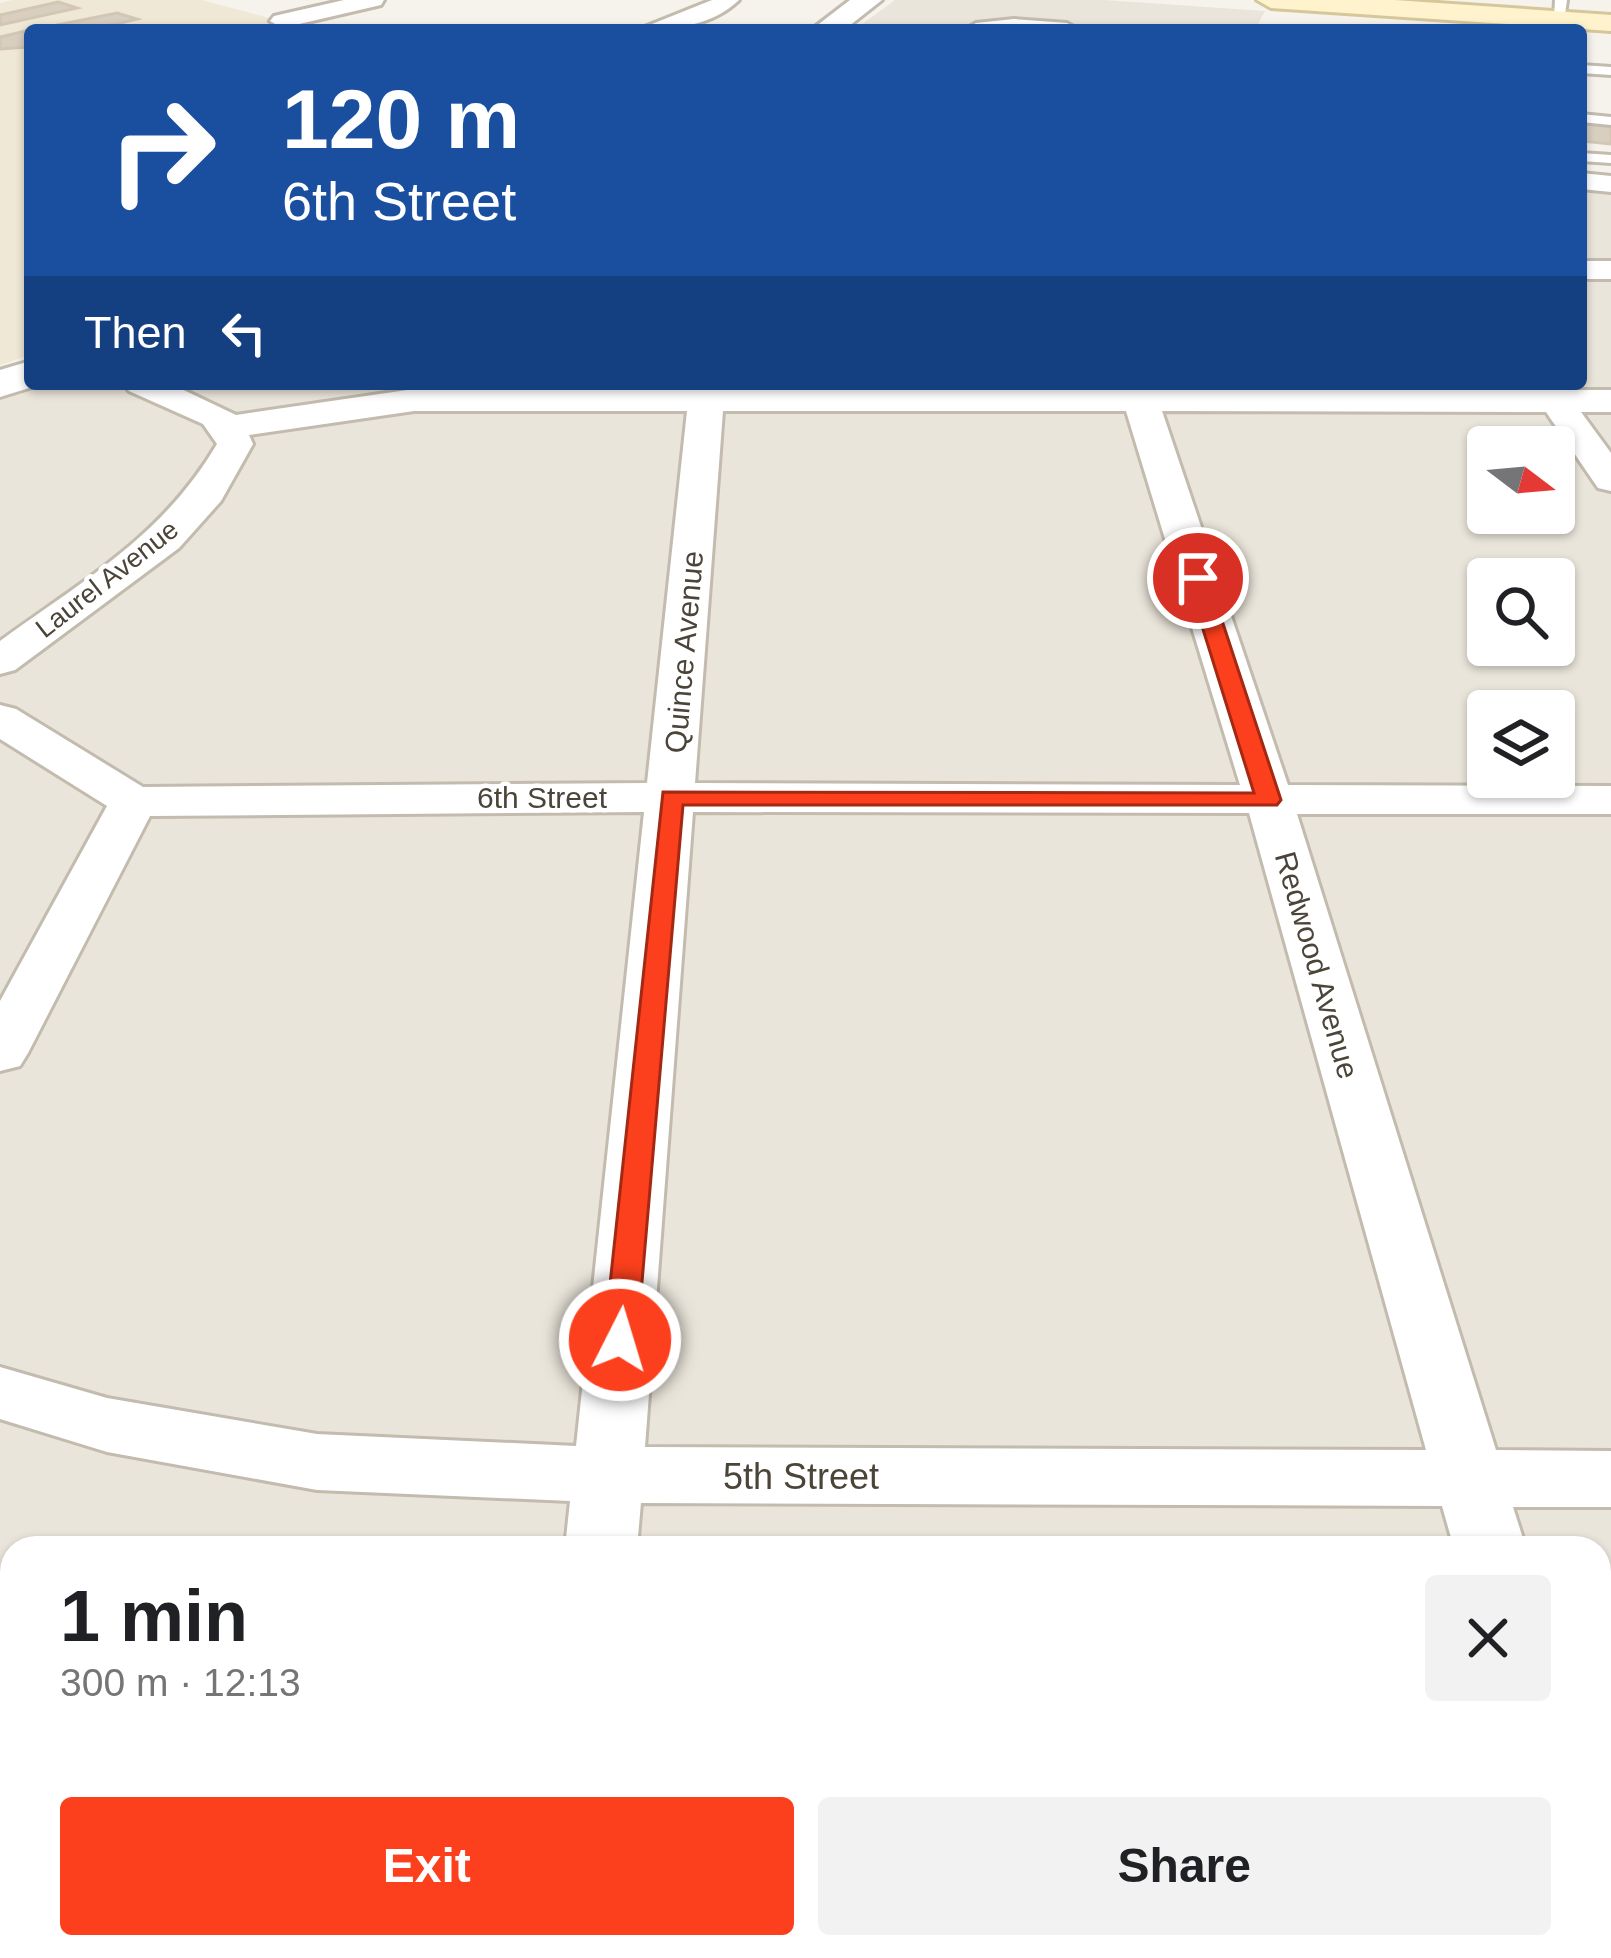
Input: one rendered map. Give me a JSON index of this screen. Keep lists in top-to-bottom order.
{
  "streets": {
    "street": [
      "Laurel Avenue",
      "Quince Avenue",
      "6th Street",
      "Redwood Avenue",
      "5th Street"
    ]
  },
  "crossings": [
    ["Quince Avenue", "6th Street"],
    ["Quince Avenue", "5th Street"],
    ["6th Street", "Redwood Avenue"],
    ["Redwood Avenue", "5th Street"]
  ],
  "north": "right",
  "page": {
    "turn": ["120 m", "6th Street"],
    "then": "Then",
    "heading": ["1 min", "300 m · 12:13"],
    "buttons": ["Exit", "Share"]
  }
}
